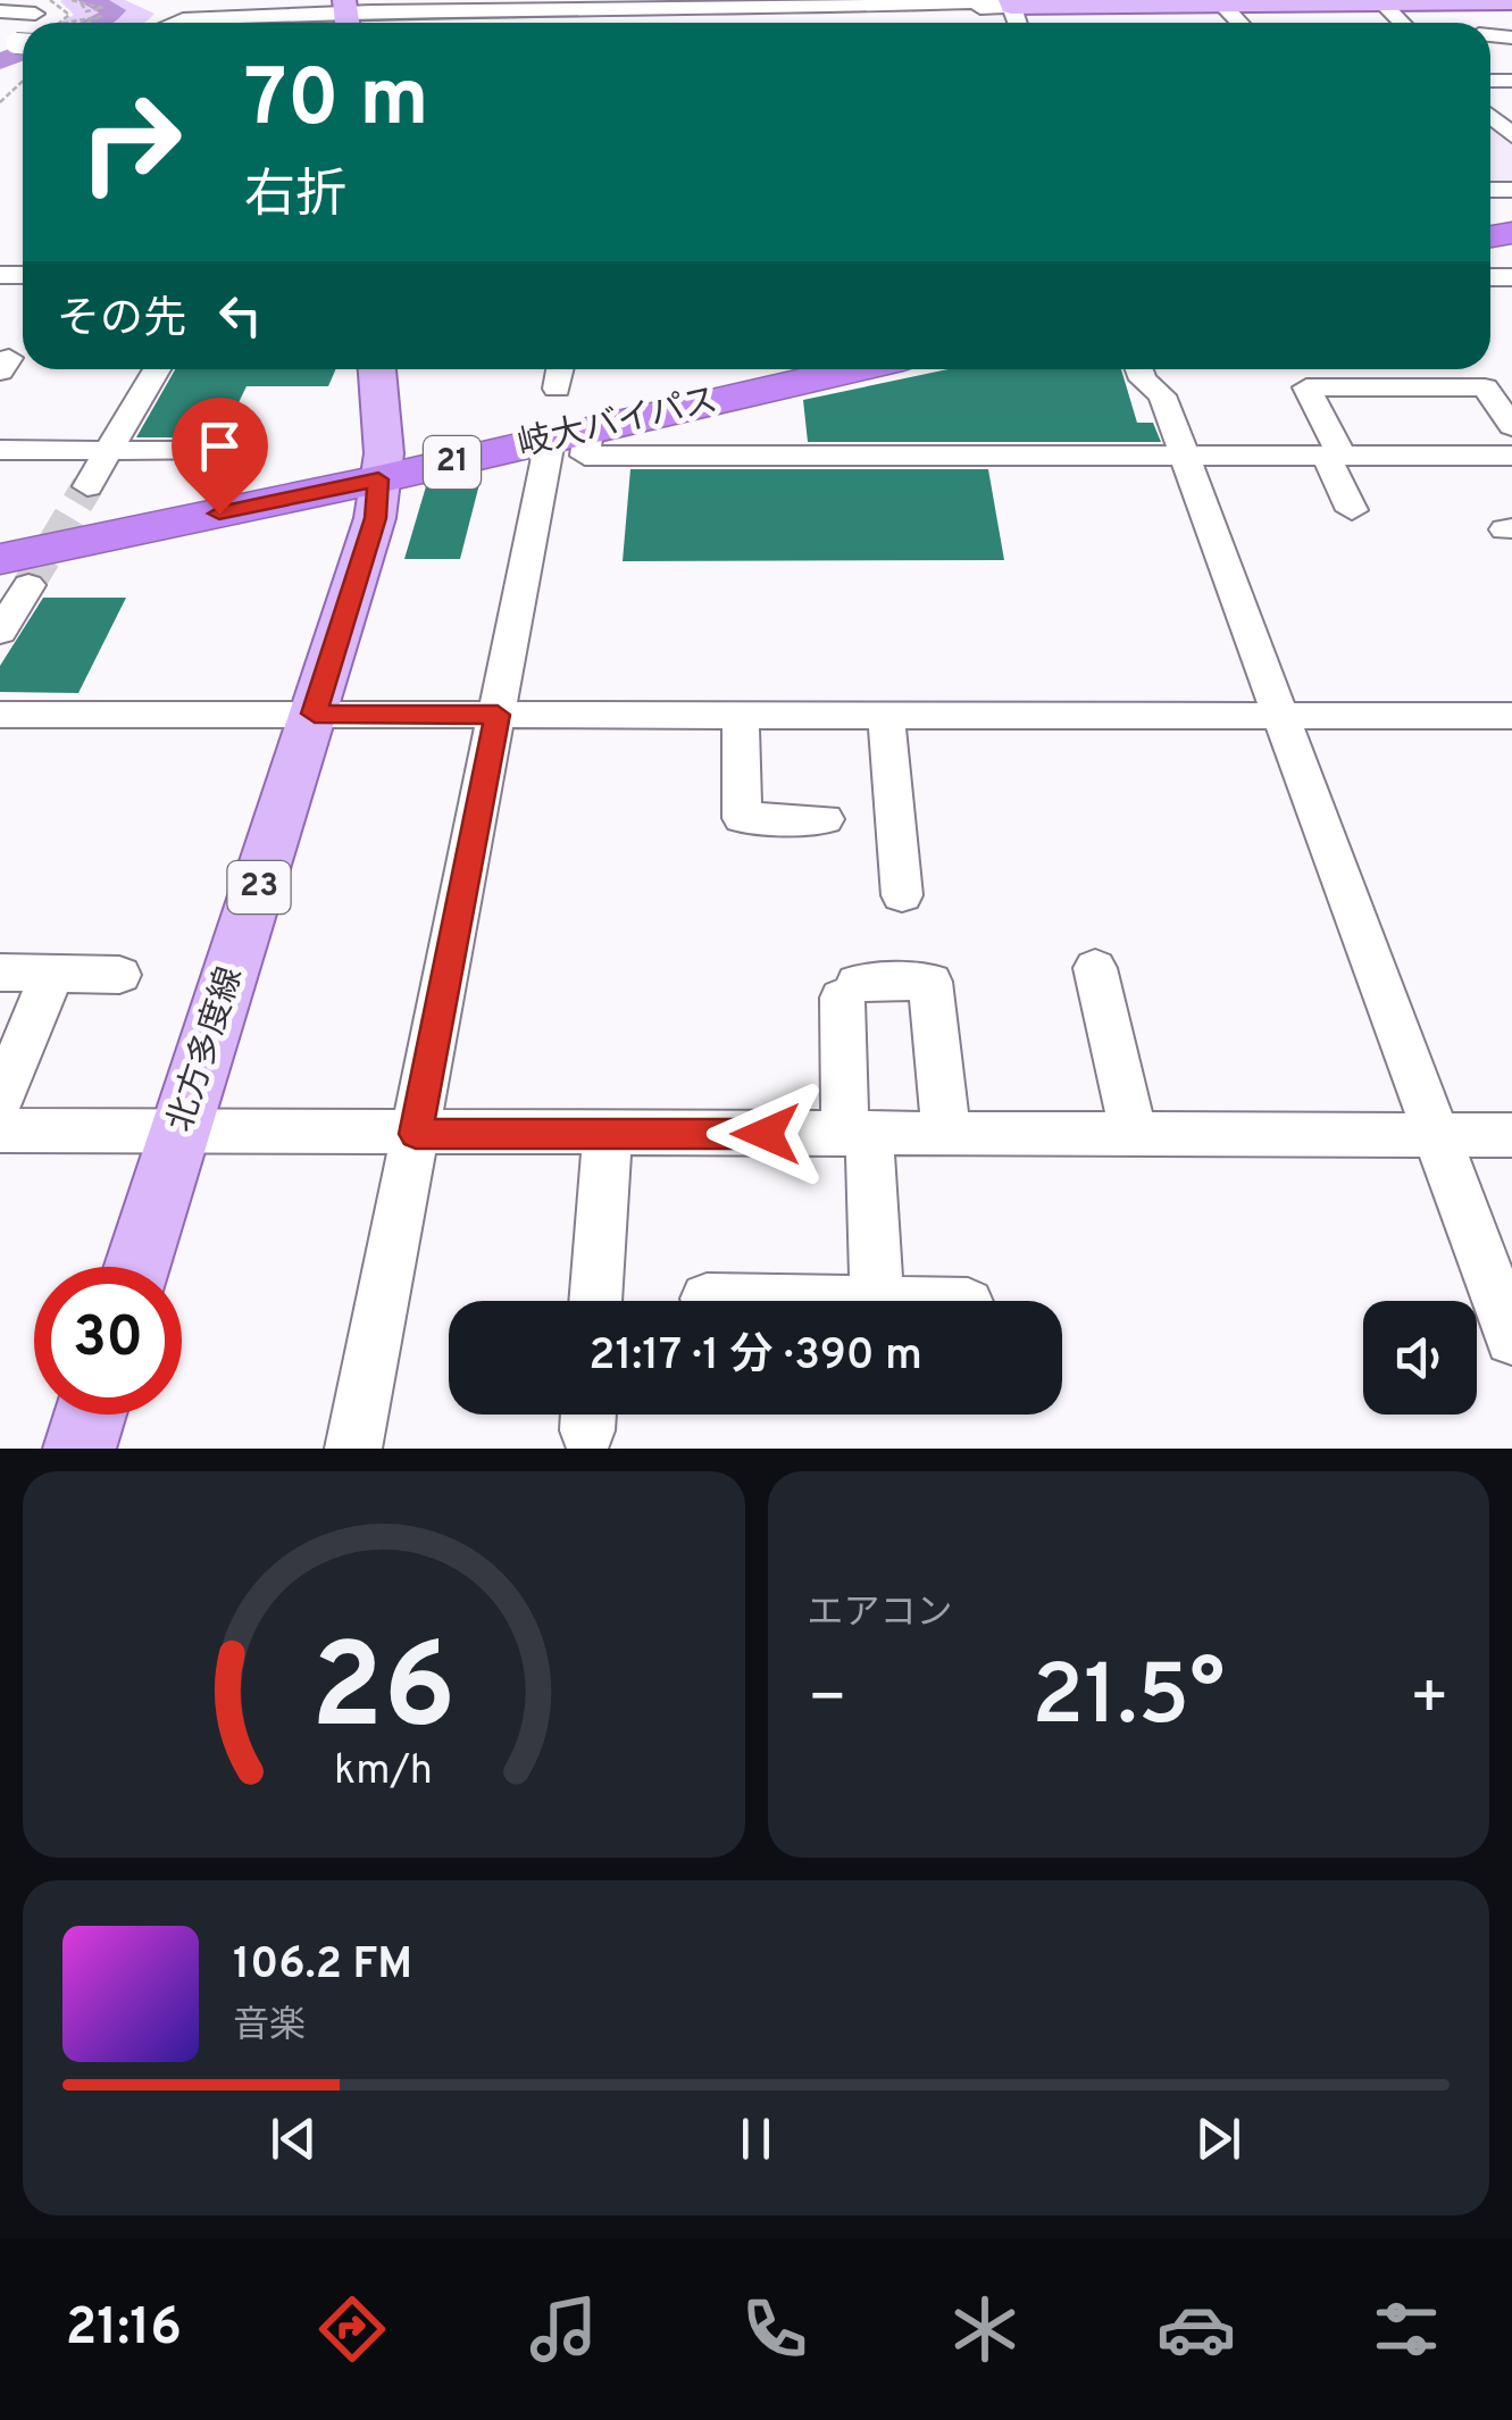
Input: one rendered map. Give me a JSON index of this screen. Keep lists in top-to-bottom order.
{
  "streets": {
    "highway": ["岐大バイパス", "21"],
    "main road": ["23", "北方多度線"]
  },
  "crossings": [
    ["岐大バイパス", "23"],
    ["岐大バイパス", "北方多度線"],
    ["23", "北方多度線"]
  ],
  "page": {
    "turn": ["70 m", "右折"],
    "then": "その先",
    "limit": "30",
    "trip": "21:17 · 1 分 · 390 m",
    "tile": "エアコン",
    "heat": ["−", "21.5°", "+"],
    "song": ["106.2 FM", "音楽"],
    "tabs": "21:16",
    "gauge": ["26", "km/h"]
  }
}
